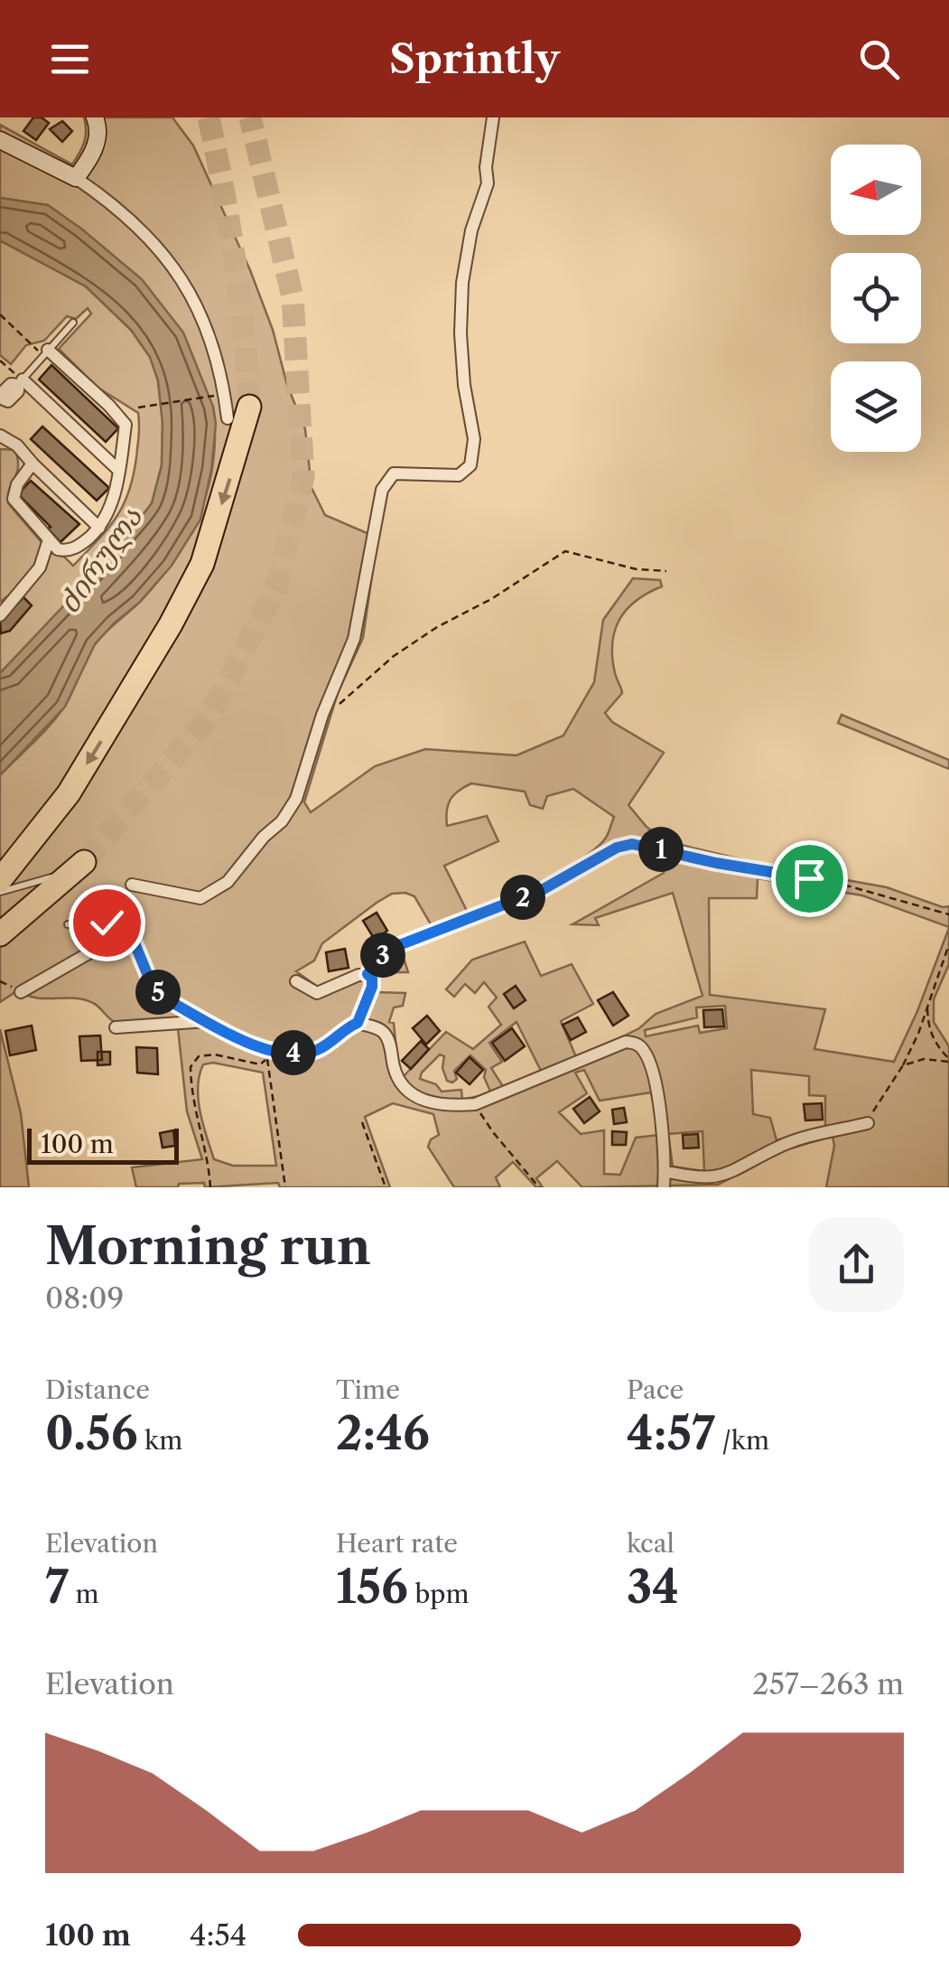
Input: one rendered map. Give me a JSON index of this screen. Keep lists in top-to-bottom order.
{
  "water": ["ძირულა"],
  "scale_bar": "100 m",
  "north": "left",
  "page": {
    "header": "Sprintly",
    "pins": [
      "1",
      "2",
      "3",
      "5",
      "4"
    ],
    "scale": "100 m",
    "heading": ["Morning run", "08:09"],
    "stats": [
      ["Distance", "0.56 km"],
      ["Time", "2:46"],
      ["Pace", "4:57 /km"],
      ["Elevation", "7 m"],
      ["Heart rate", "156 bpm"],
      ["kcal", "34"]
    ],
    "chart": ["Elevation", "257–263 m"],
    "list": [
      {
        "name": "100 m",
        "note": "4:54"
      }
    ]
  }
}
